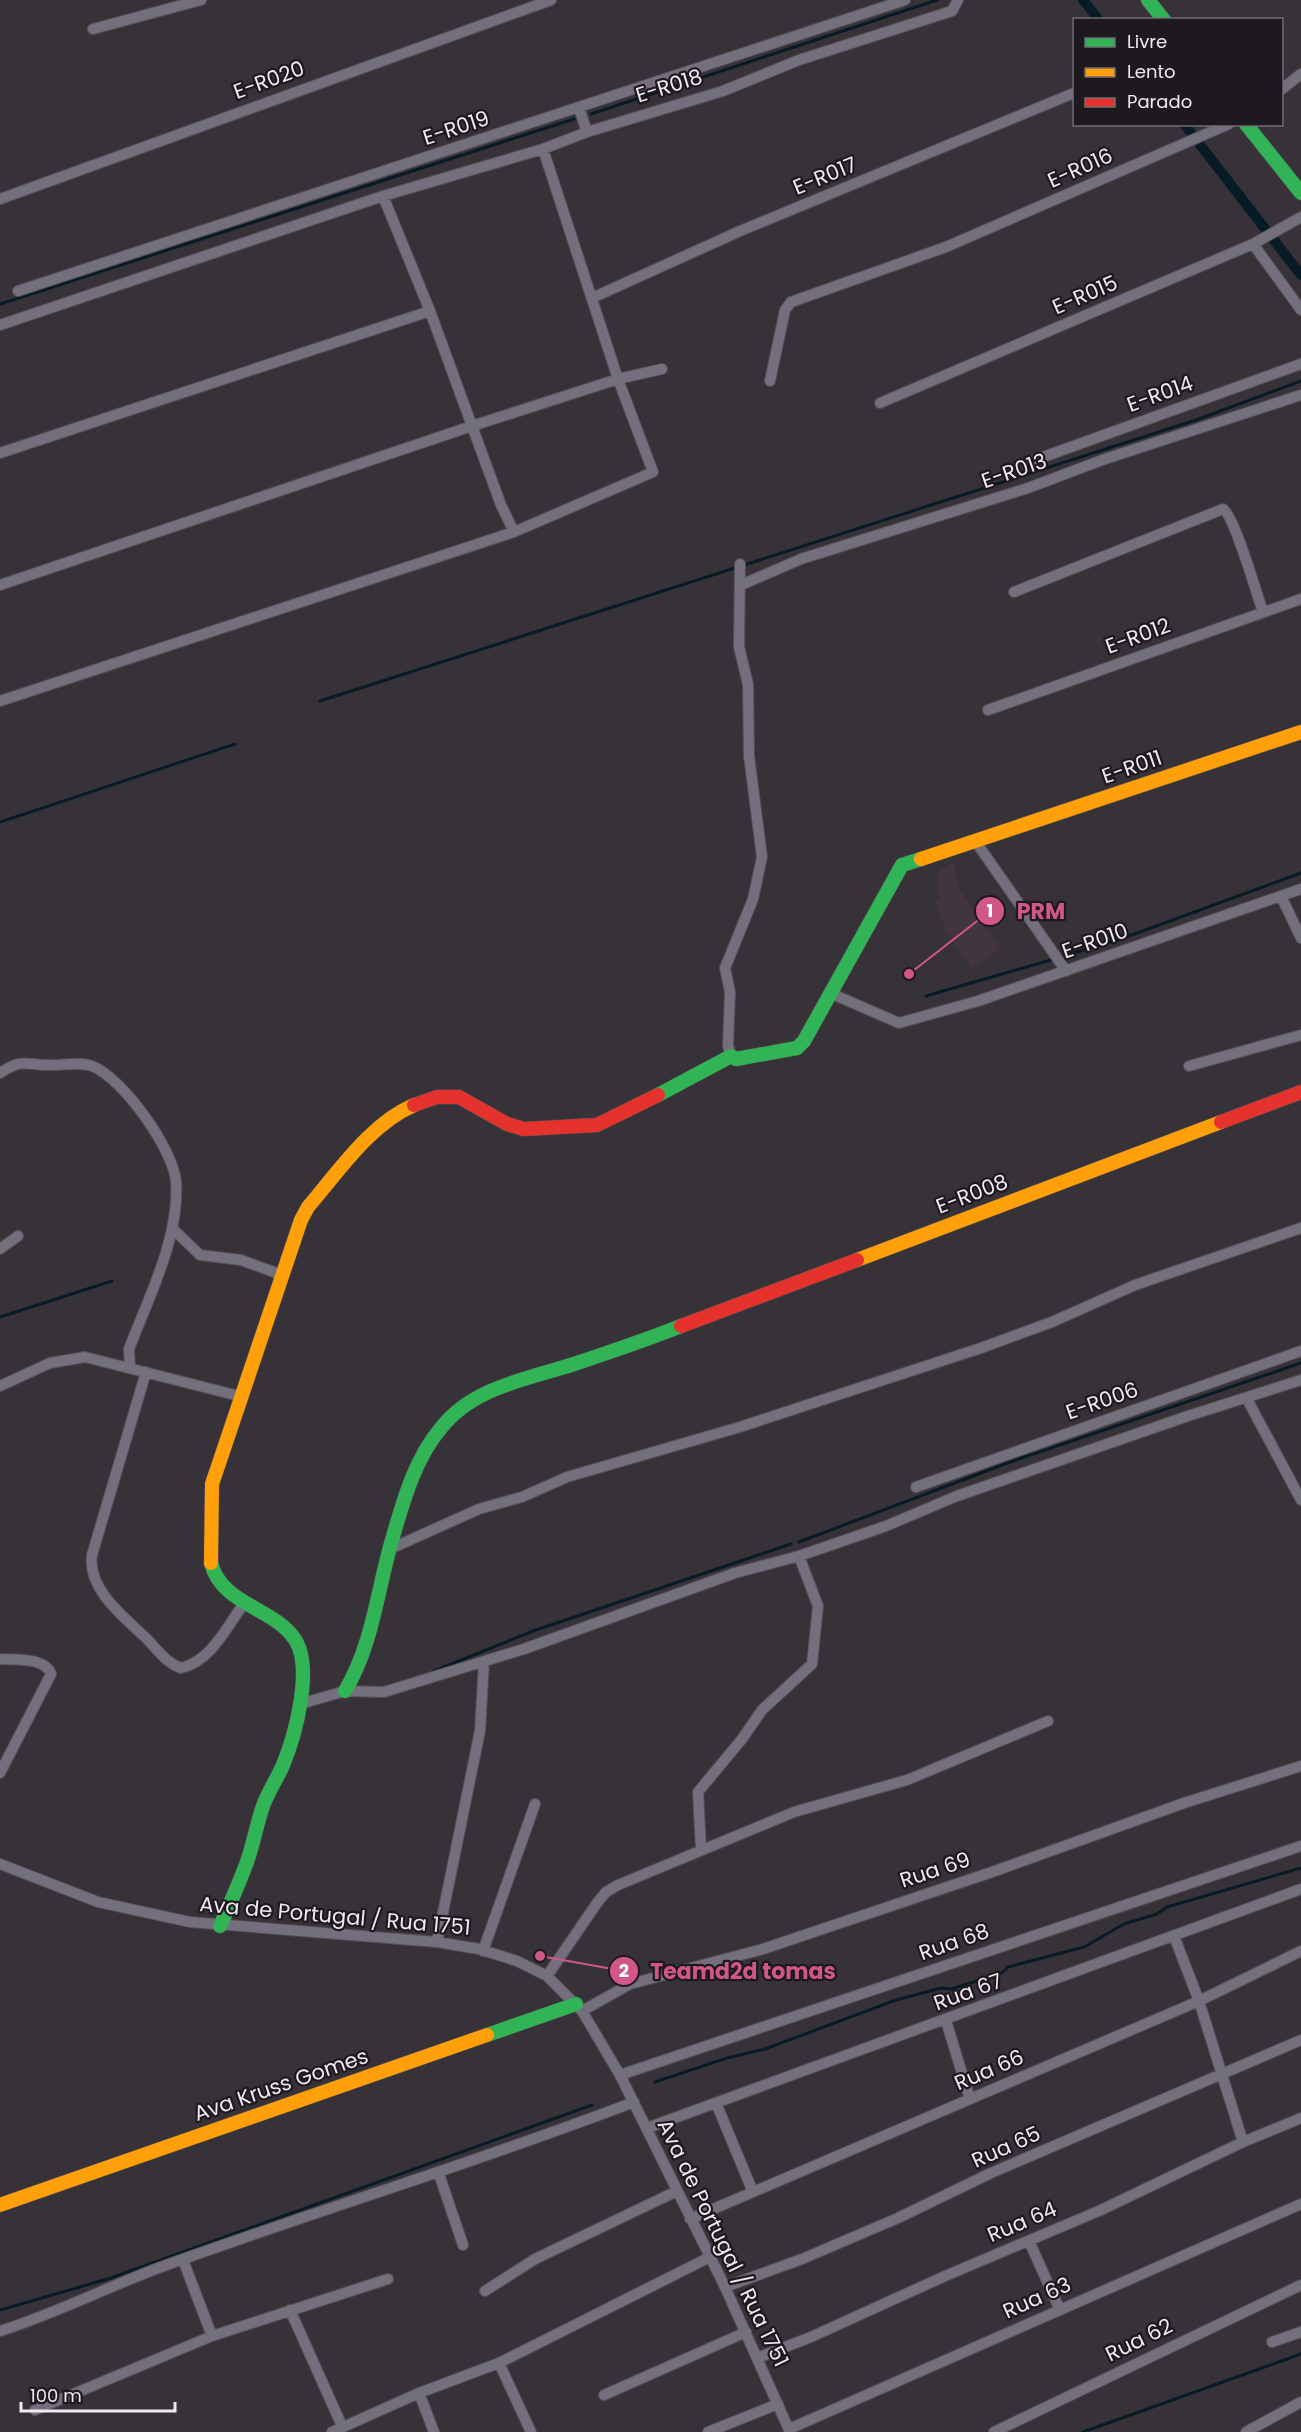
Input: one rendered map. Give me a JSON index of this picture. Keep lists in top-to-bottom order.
{
  "streets": {
    "street": [
      "E-R020",
      "E-R018",
      "E-R019",
      "E-R016",
      "E-R017",
      "E-R015",
      "E-R014",
      "E-R013",
      "E-R012",
      "E-R011",
      "E-R010",
      "E-R008",
      "E-R006",
      "Rua 69",
      "Ava de Portugal / Rua 1751",
      "Rua 68",
      "Rua 67",
      "Rua 66",
      "Ava Kruss Gomes",
      "Rua 65",
      "Rua 64",
      "Rua 63",
      "Rua 62"
    ]
  },
  "crossings": [
    ["E-R011", "E-R010"],
    ["Rua 69", "Ava de Portugal / Rua 1751"],
    ["Rua 69", "Ava Kruss Gomes"],
    ["Ava de Portugal / Rua 1751", "Rua 68"],
    ["Ava de Portugal / Rua 1751", "Rua 67"],
    ["Ava de Portugal / Rua 1751", "Rua 66"],
    ["Ava de Portugal / Rua 1751", "Ava Kruss Gomes"],
    ["Ava de Portugal / Rua 1751", "Rua 65"],
    ["Ava de Portugal / Rua 1751", "Rua 64"],
    ["Ava de Portugal / Rua 1751", "Rua 63"]
  ],
  "places": ["PRM", "Teamd2d tomas"],
  "legend": ["Livre", "Lento", "Parado"],
  "scale_bar": "100 m"
}
